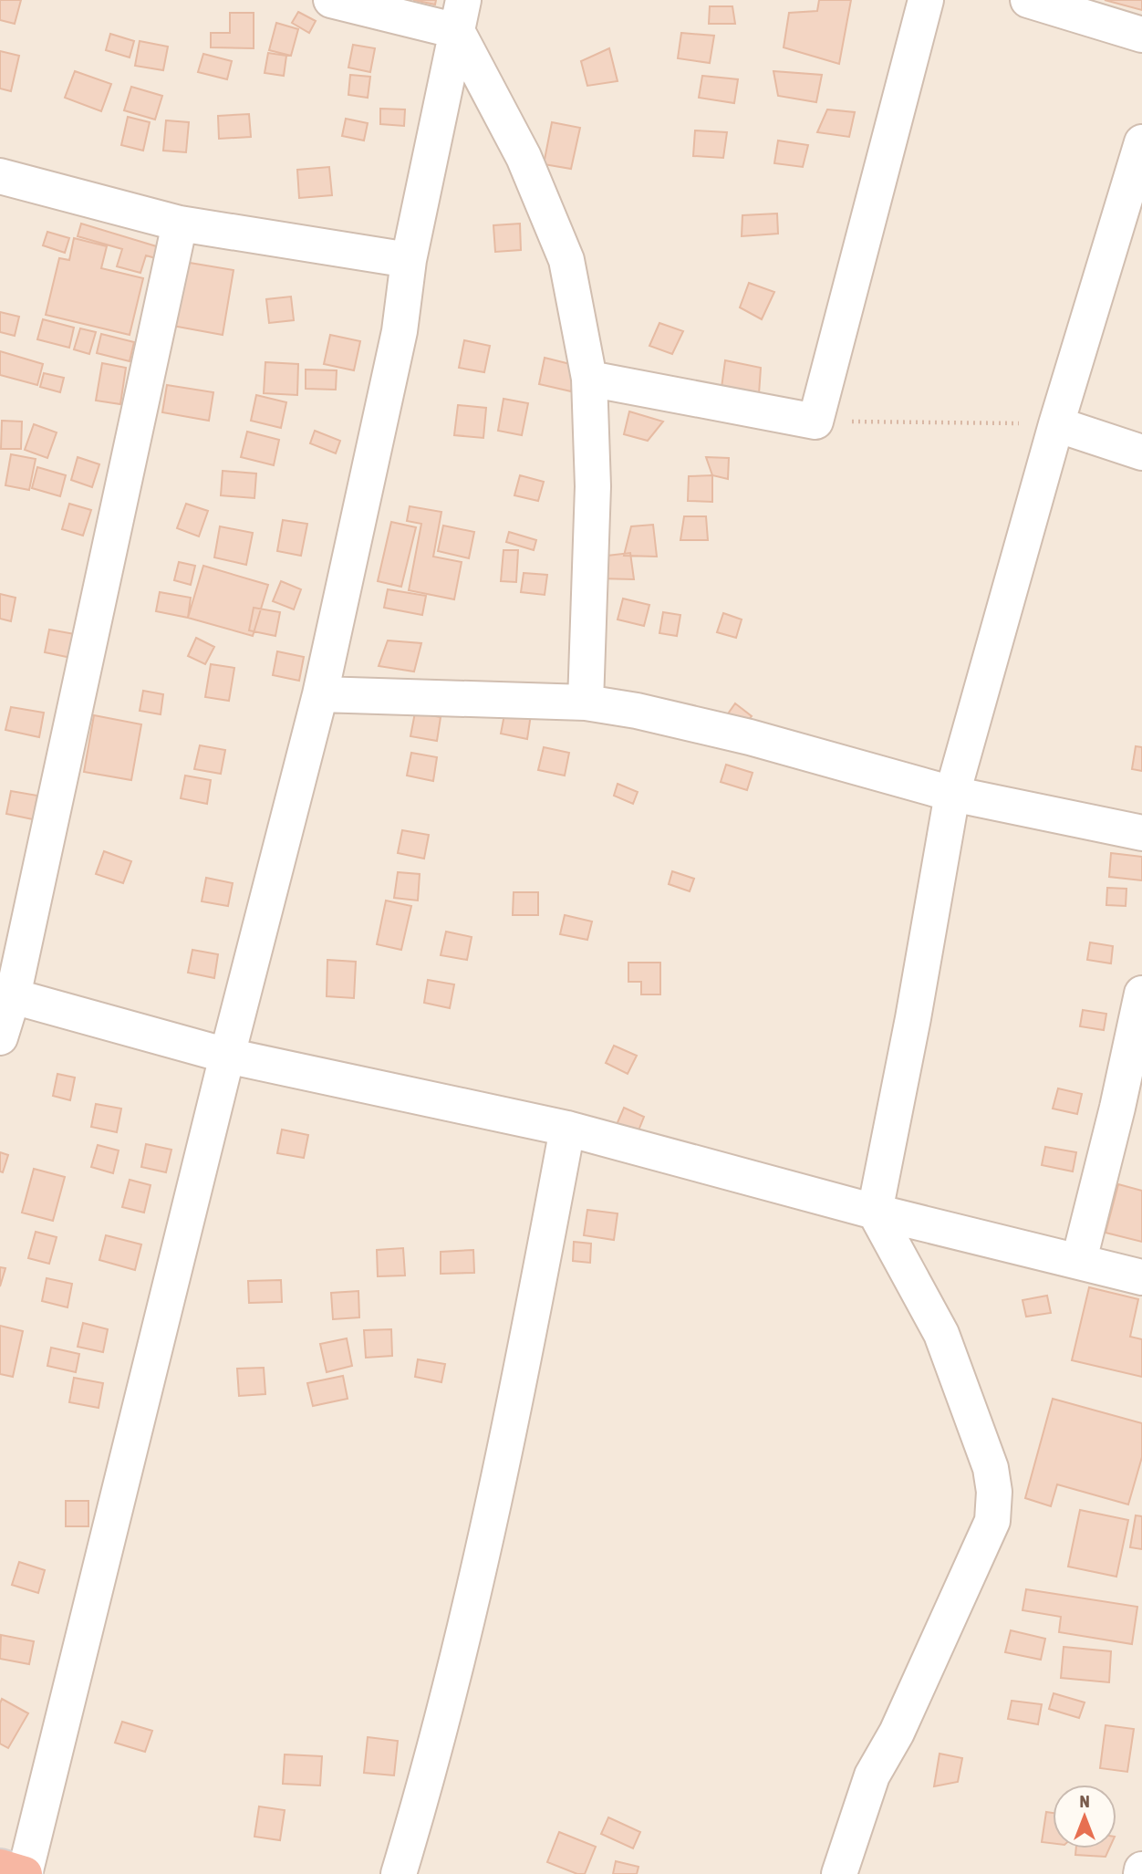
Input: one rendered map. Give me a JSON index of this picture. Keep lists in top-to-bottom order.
{
  "north": "top"
}
